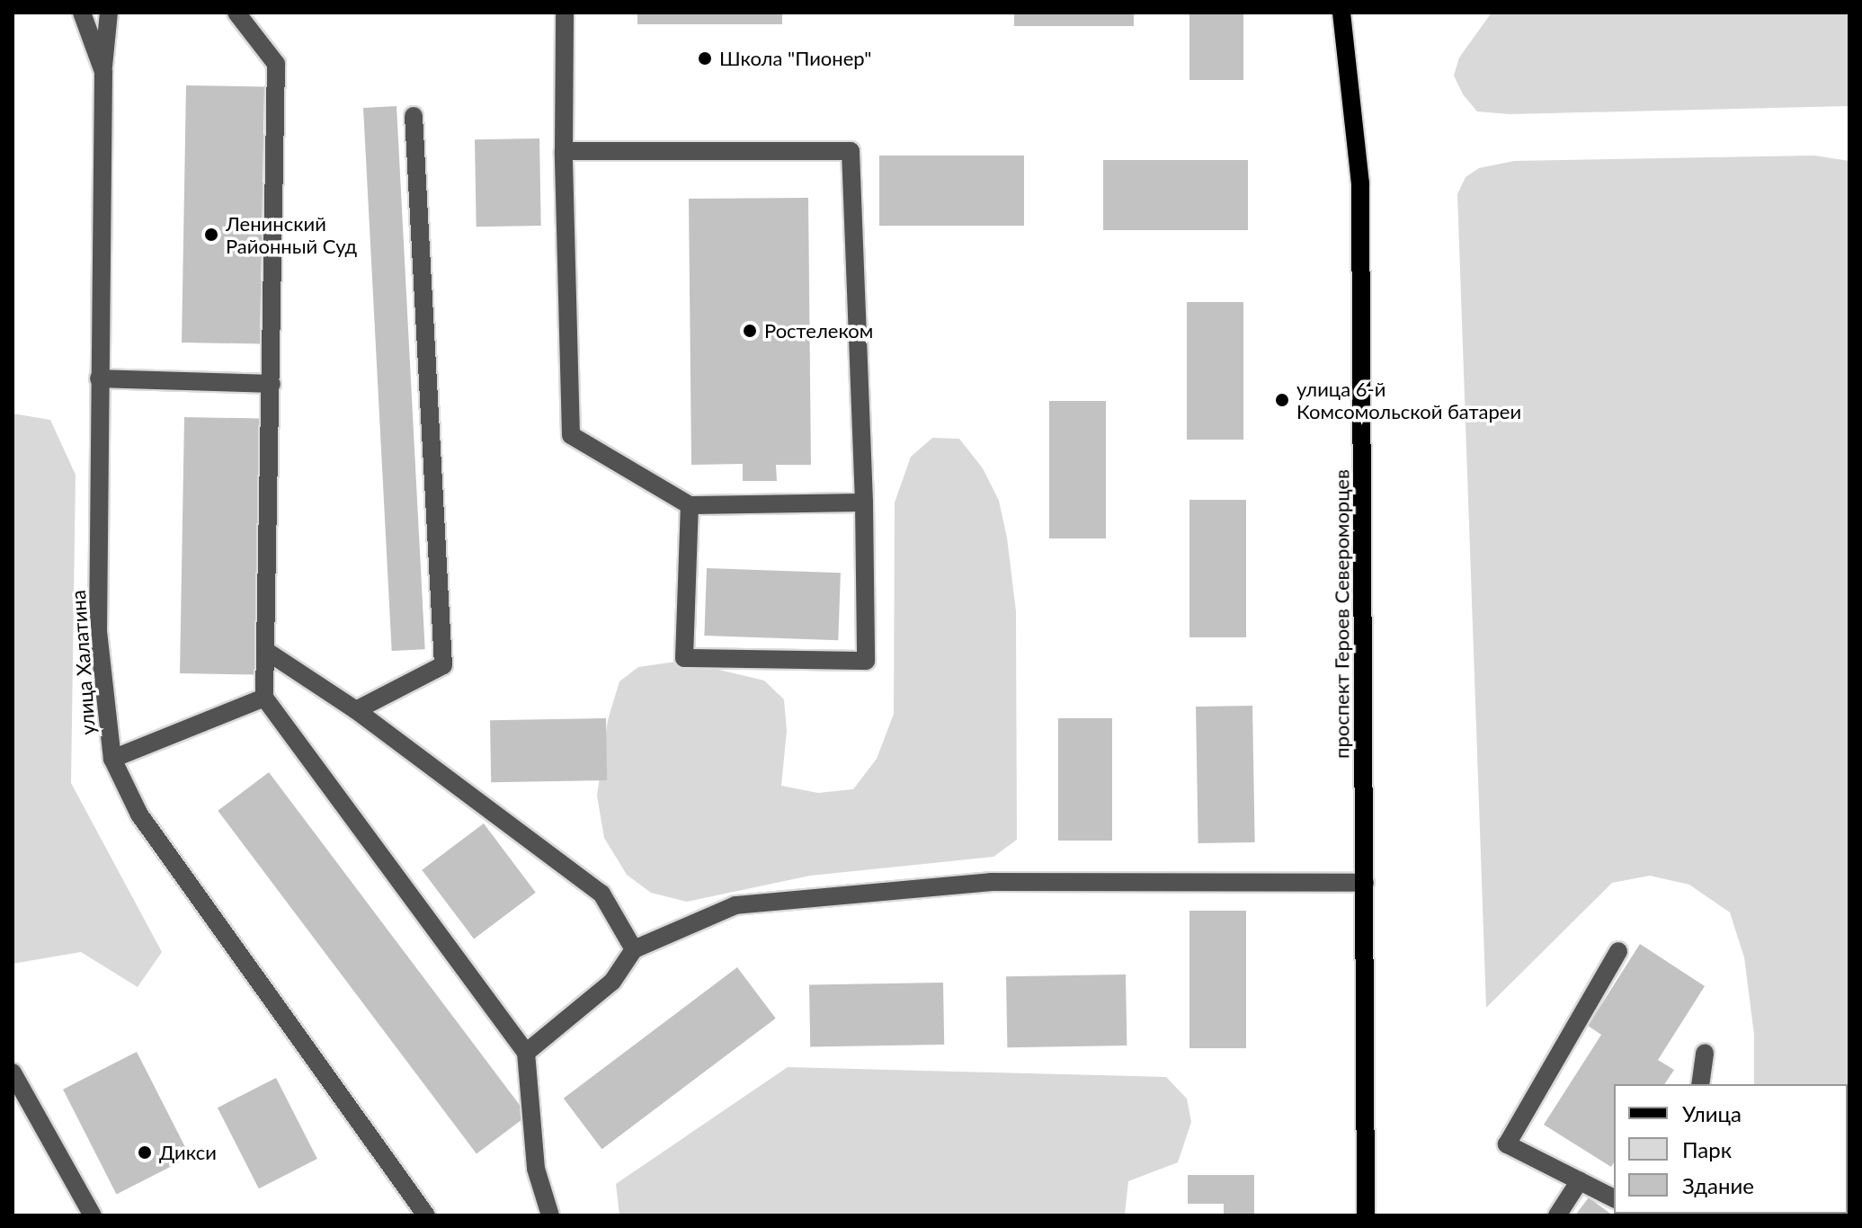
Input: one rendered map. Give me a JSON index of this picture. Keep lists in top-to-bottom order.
{
  "streets": {
    "main road": ["проспект Героев Североморцев"],
    "street": ["улица Халатина"]
  },
  "places": [
    "Школа \"Пионер\"",
    "Ленинский Районный Суд",
    "Ростелеком",
    "улица 6-й Комсомольской батареи",
    "Дикси"
  ],
  "legend": ["Улица", "Парк", "Здание"]
}
